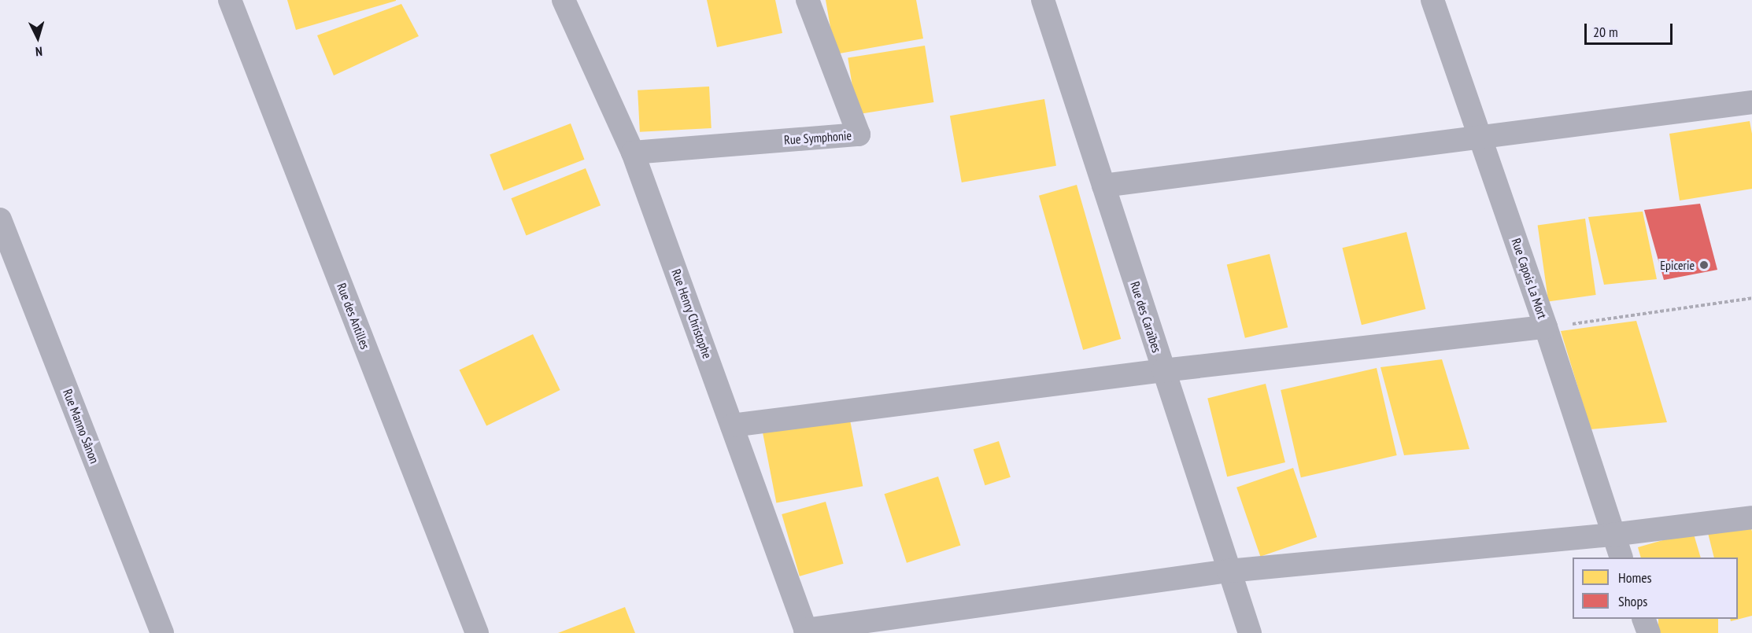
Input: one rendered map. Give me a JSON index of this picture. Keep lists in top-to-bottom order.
{
  "streets": {
    "street": [
      "Rue Symphonie",
      "Rue Capois La Mort",
      "Rue Henry Christophe",
      "Rue des Antilles",
      "Rue des Caraïbes",
      "Rue Manno Sânon"
    ]
  },
  "crossings": [
    ["Rue Symphonie", "Rue Henry Christophe"]
  ],
  "places": ["Epicerie"],
  "legend": ["Homes", "Shops"],
  "scale_bar": "20 m",
  "north": "bottom"
}
